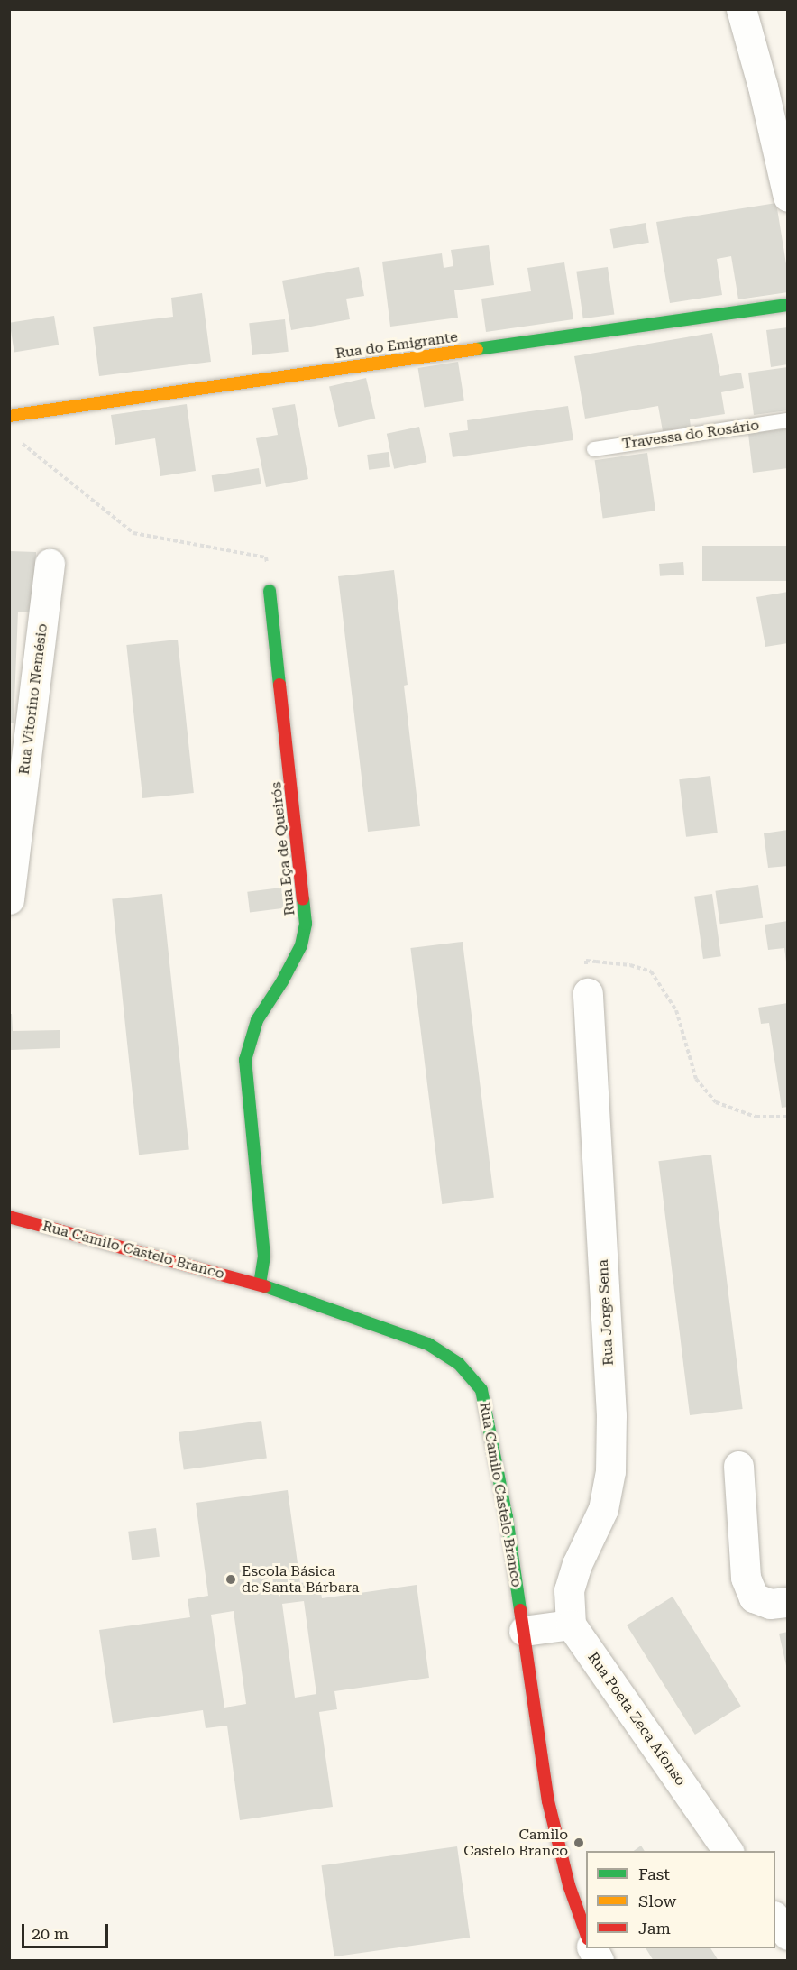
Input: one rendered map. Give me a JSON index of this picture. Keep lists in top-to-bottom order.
{
  "streets": {
    "street": [
      "Rua do Emigrante",
      "Rua Vitorino Nemésio",
      "Rua Eça de Queirós",
      "Rua Camilo Castelo Branco",
      "Rua Jorge Sena",
      "Rua Poeta Zeca Afonso"
    ],
    "lane": ["Travessa do Rosário"]
  },
  "crossings": [
    ["Rua Eça de Queirós", "Rua Camilo Castelo Branco"],
    ["Rua Jorge Sena", "Rua Poeta Zeca Afonso"]
  ],
  "places": ["Escola Básica de Santa Bárbara", "Camilo Castelo Branco"],
  "legend": ["Fast", "Slow", "Jam"],
  "scale_bar": "20 m"
}
